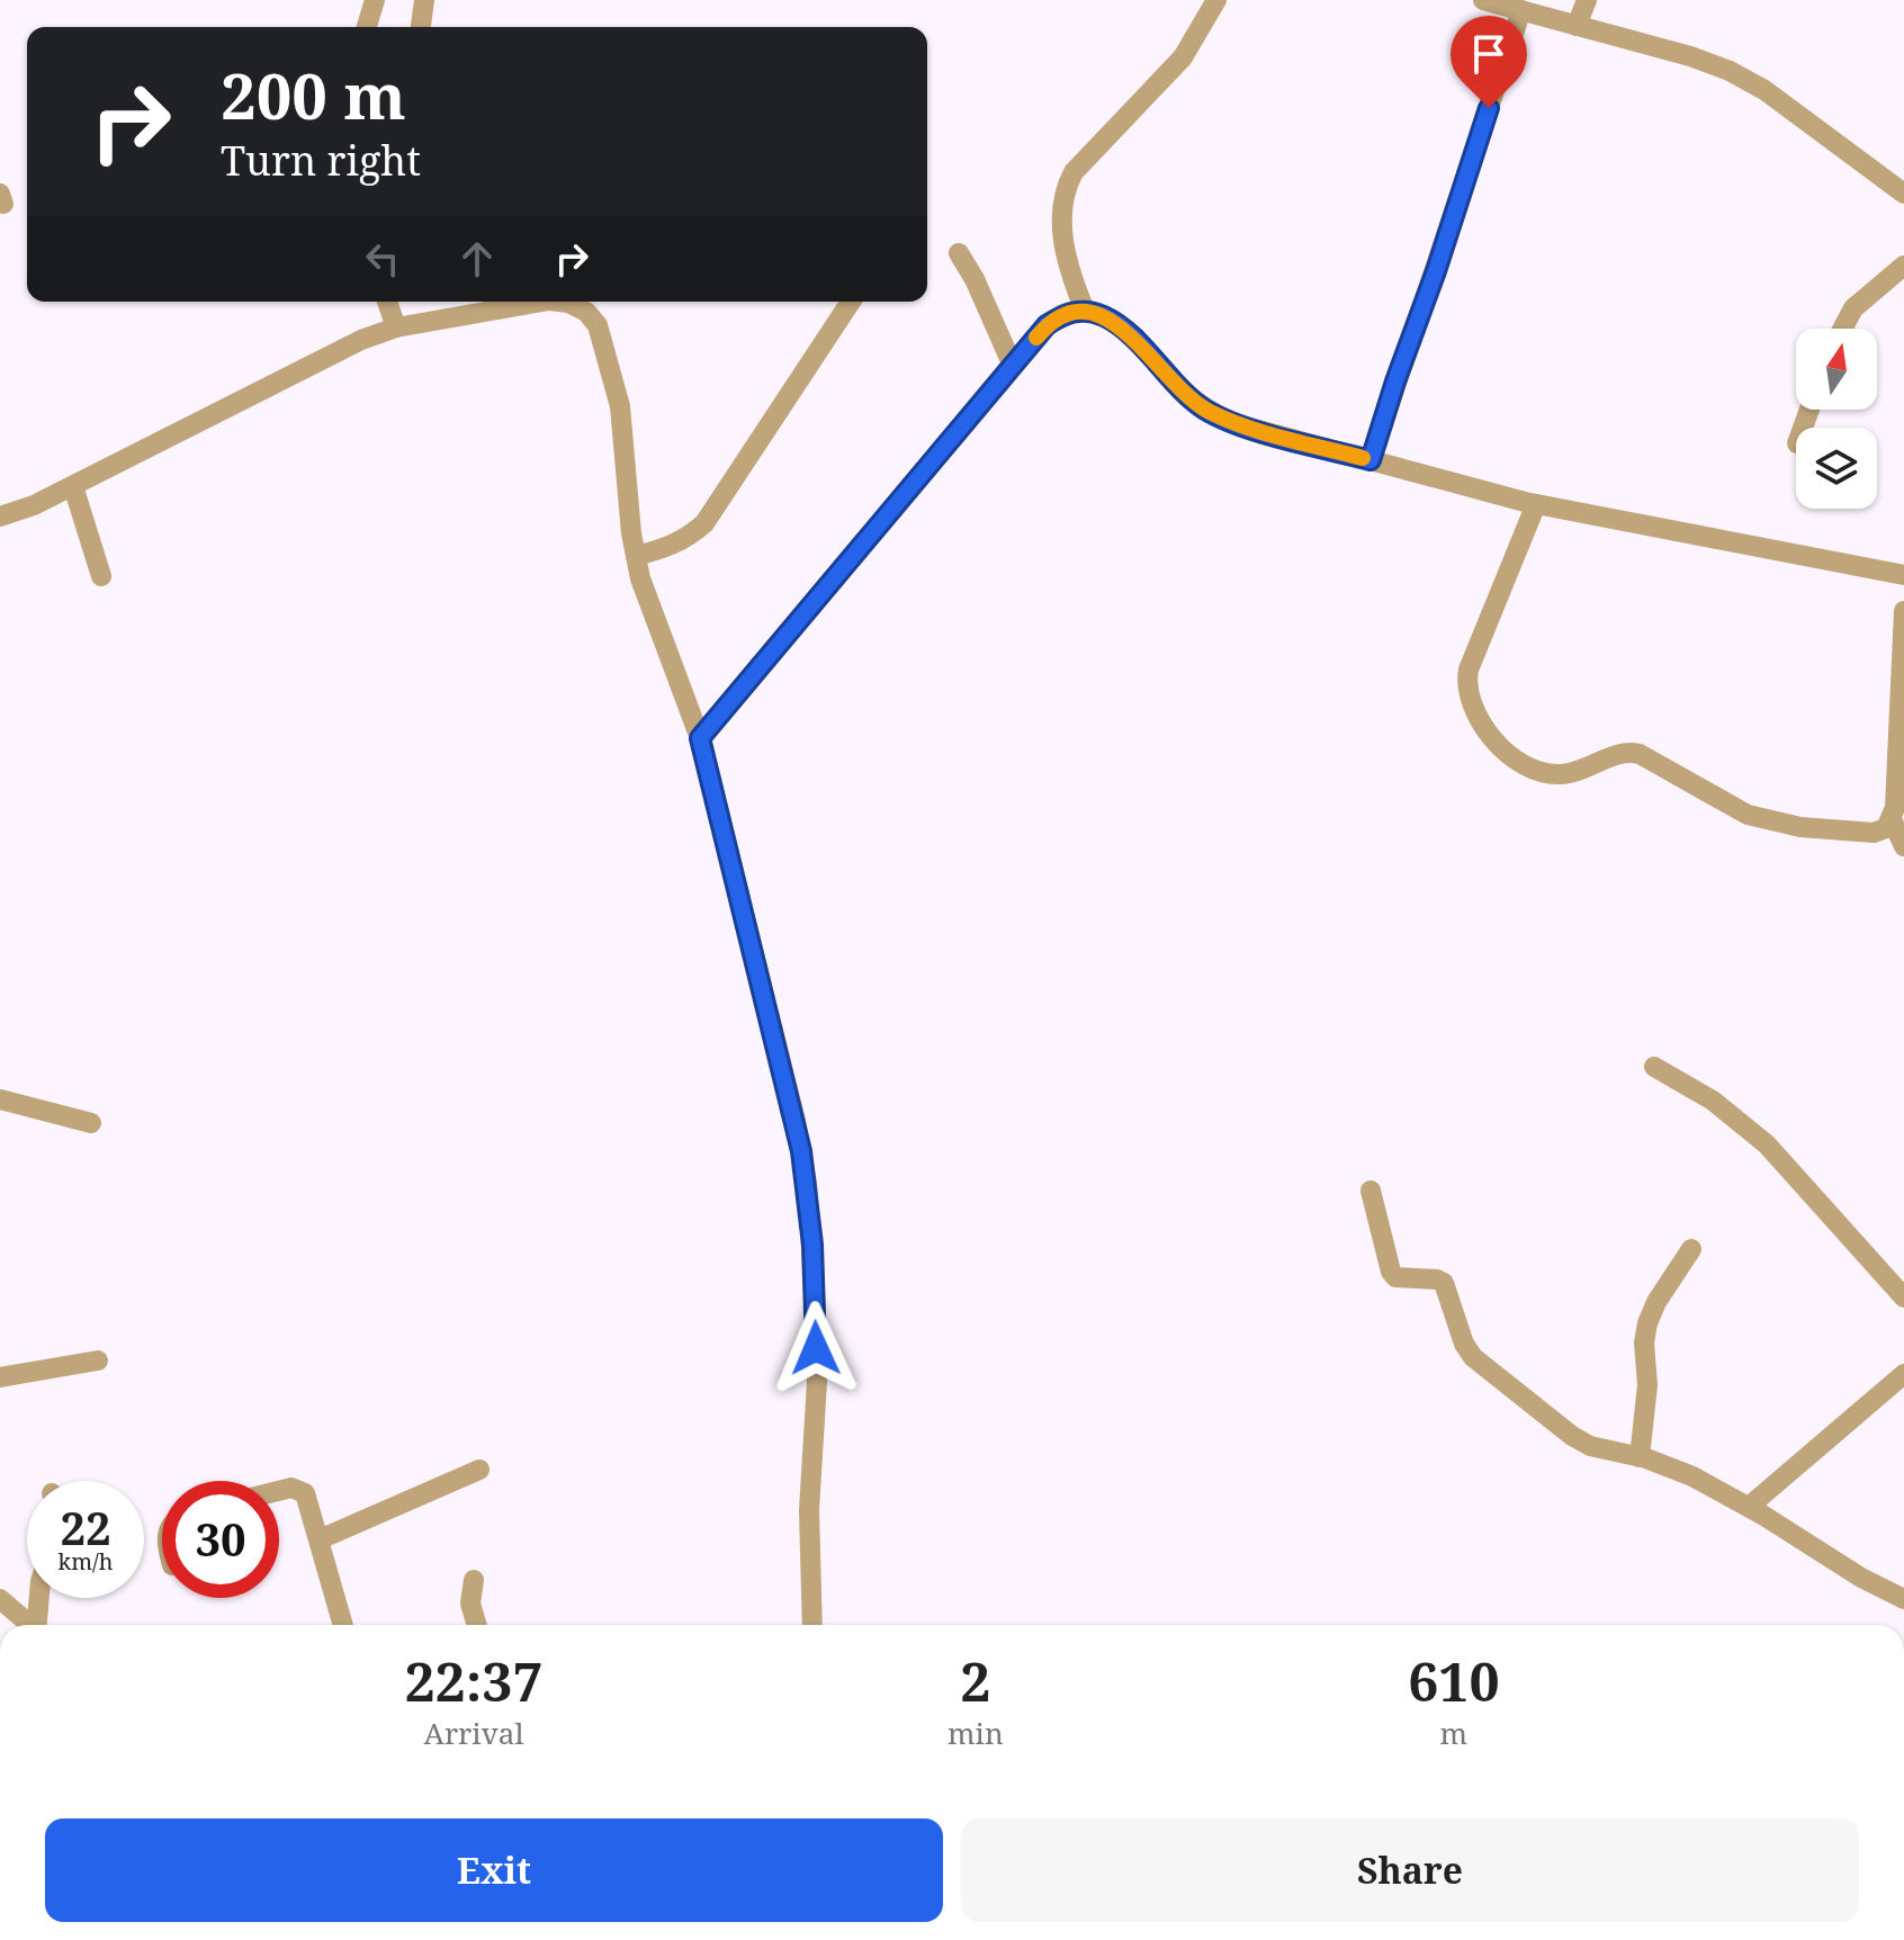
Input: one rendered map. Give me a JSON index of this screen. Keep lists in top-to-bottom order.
{
  "north": "top",
  "page": {
    "turn": ["200 m", "Turn right"],
    "speed": "22 km/h",
    "limit": "30",
    "eta": [
      "22:37",
      "Arrival",
      "2",
      "min",
      "610",
      "m"
    ],
    "buttons": ["Exit", "Share"]
  }
}
